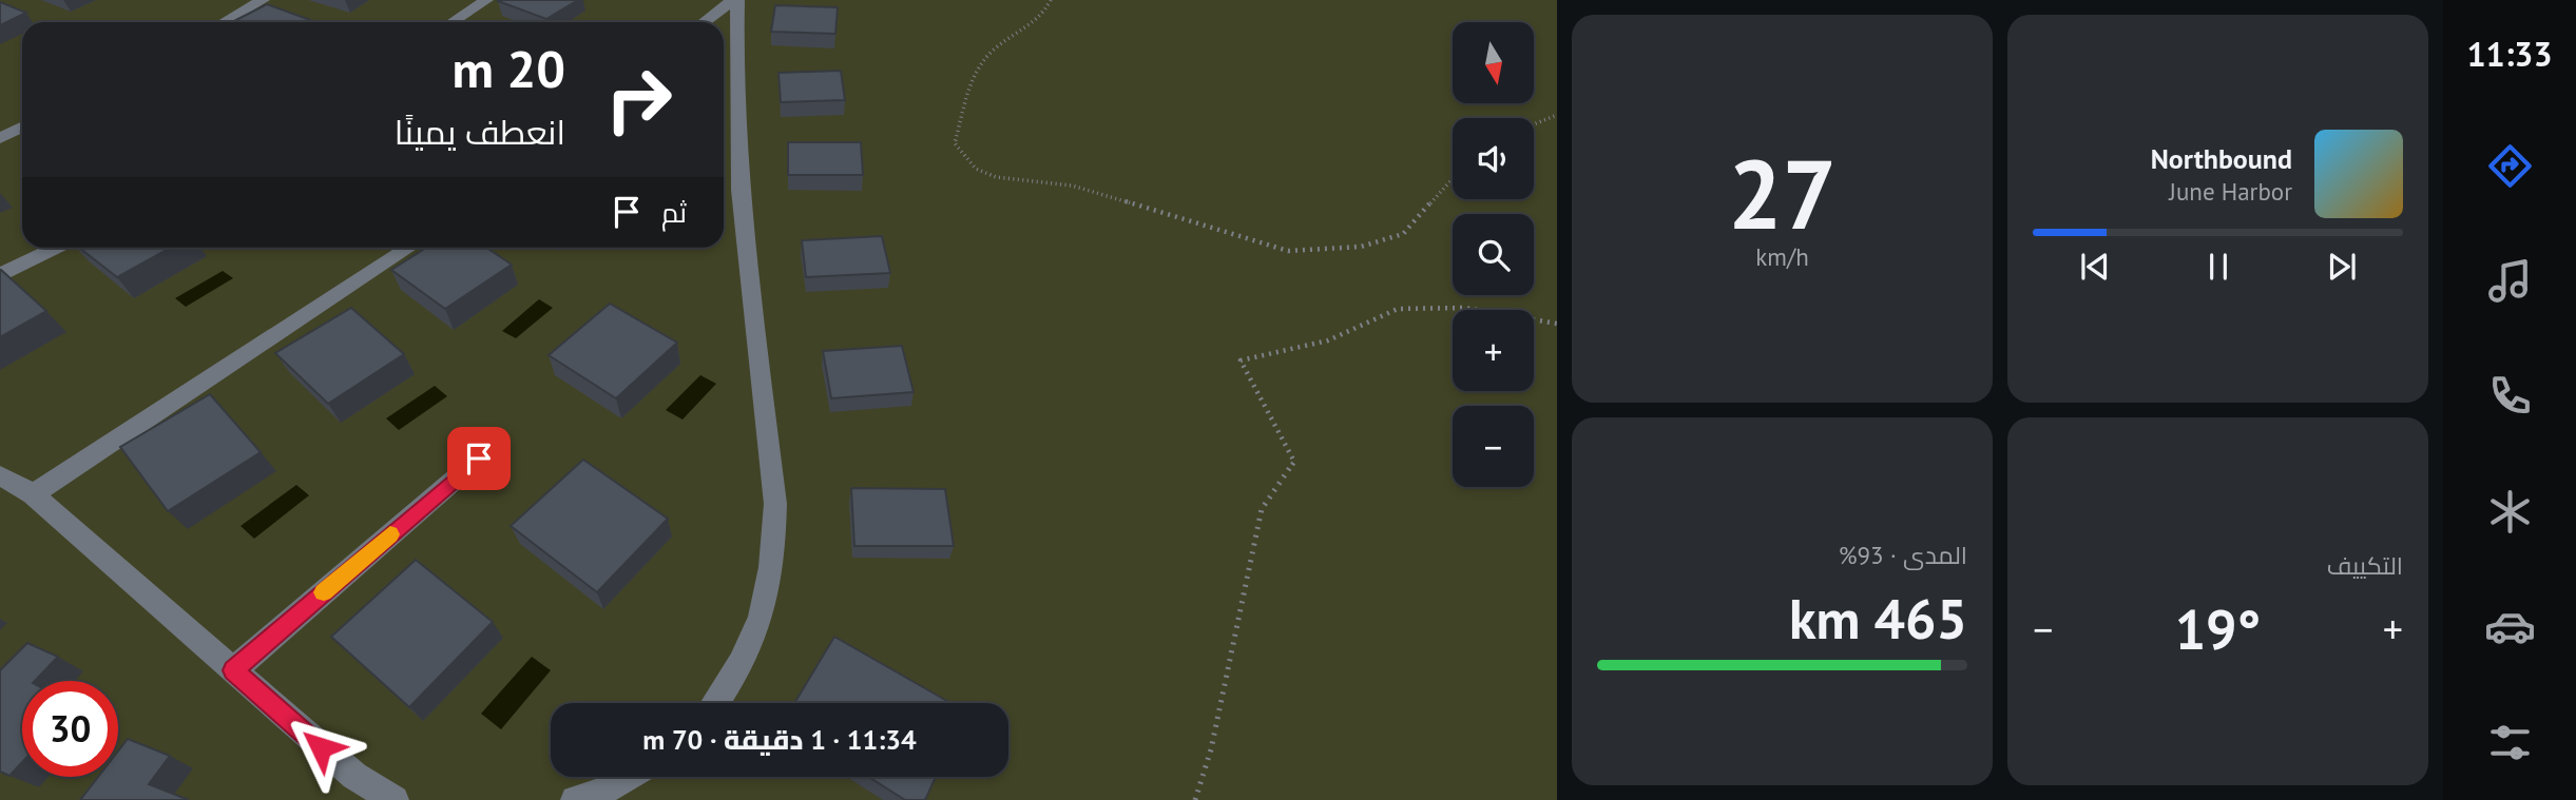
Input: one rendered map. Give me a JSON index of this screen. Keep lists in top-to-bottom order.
{
  "north": "bottom",
  "page": {
    "tabs": "11:33",
    "tile": [
      ["27", "km/h"],
      "التكييف",
      ["المدى · 93%", "465 km"]
    ],
    "map_buttons": ["+", "−"],
    "turn": ["20 m", "انعطف يمينًا"],
    "song": ["Northbound", "June Harbor"],
    "then": "ثم",
    "heat": ["−", "19°", "+"],
    "limit": "30",
    "trip": "11:34 · 1 دقيقة · 70 m"
  }
}
